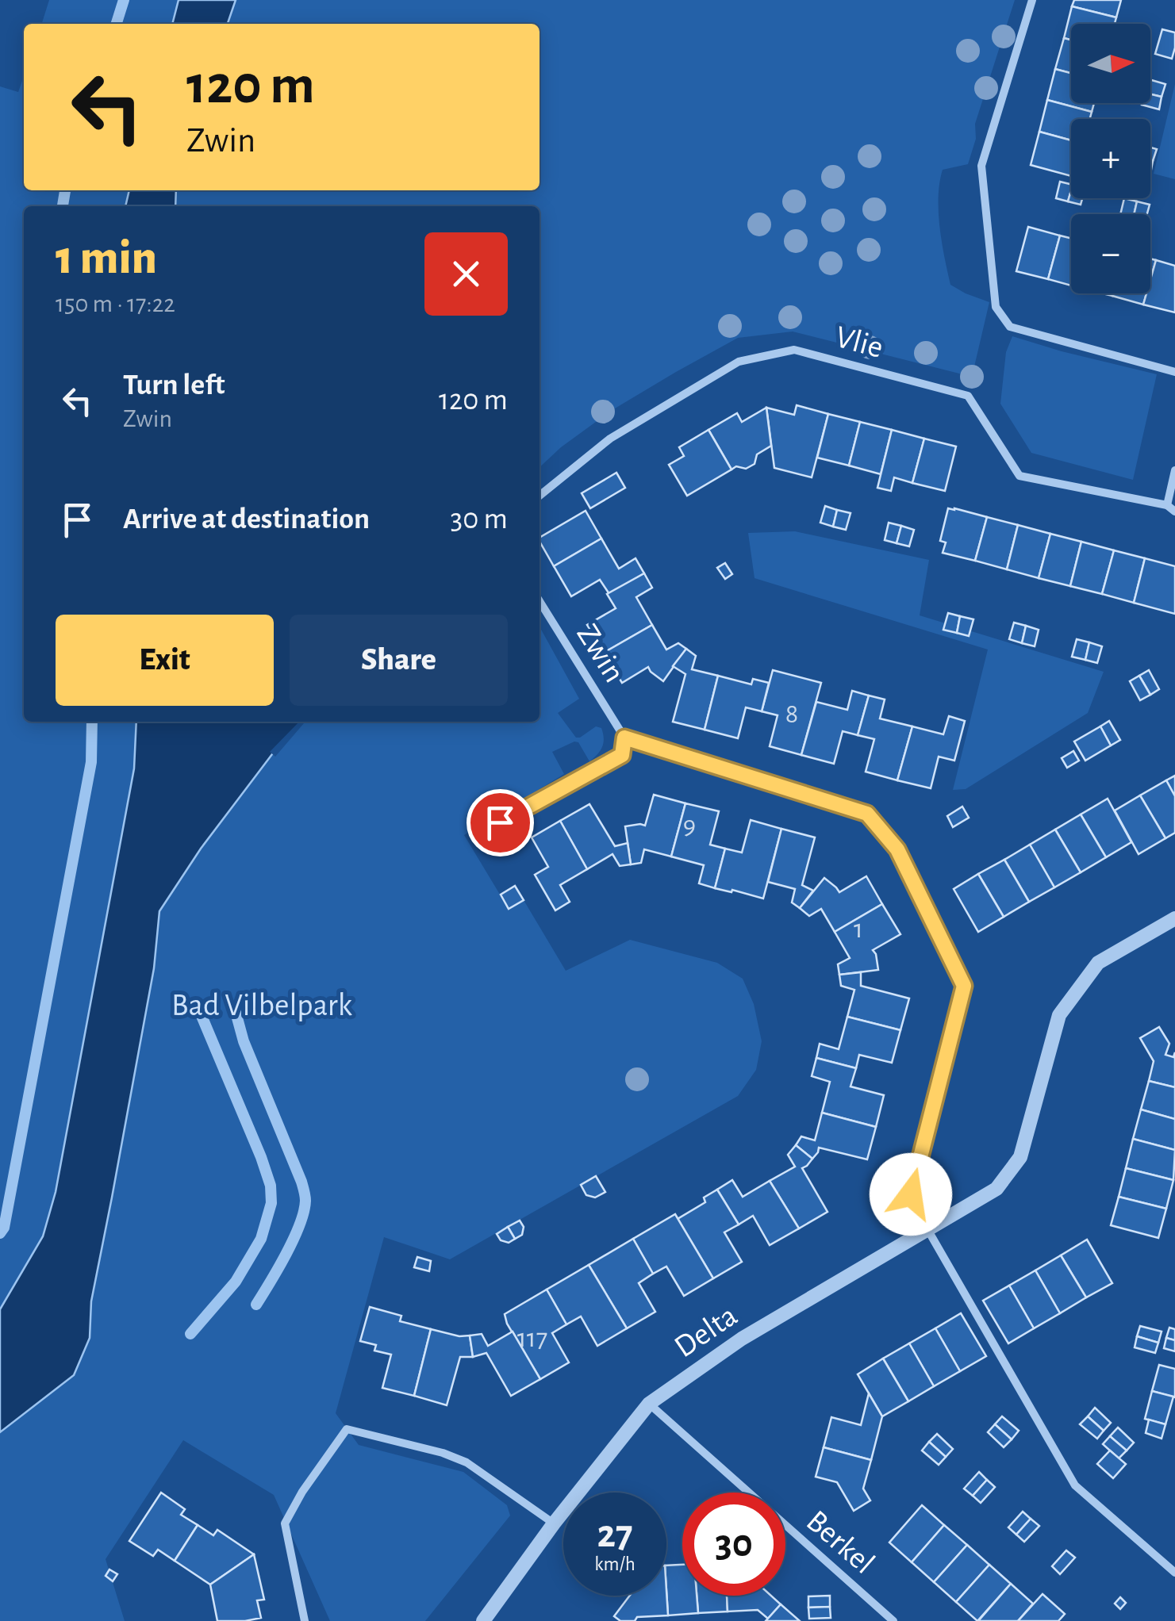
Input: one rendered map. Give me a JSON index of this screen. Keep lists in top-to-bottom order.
{
  "streets": {
    "street": [
      "Vlie",
      "Zwin",
      "Delta",
      "Berkel"
    ]
  },
  "crossings": [
    ["Delta", "Berkel"]
  ],
  "parks": ["Bad Vilbelpark"],
  "house_numbers": [
    "8",
    "9",
    "1",
    "117"
  ],
  "north": "right",
  "page": {
    "map_buttons": ["+", "−"],
    "turn": ["120 m", "Zwin"],
    "heading": ["1 min", "150 m · 17:22"],
    "list": [
      {
        "name": "Turn left",
        "note": "Zwin",
        "value": "120 m"
      },
      {
        "name": "Arrive at destination",
        "value": "30 m"
      }
    ],
    "buttons": ["Exit", "Share"],
    "speed": "27 km/h",
    "limit": "30"
  }
}
